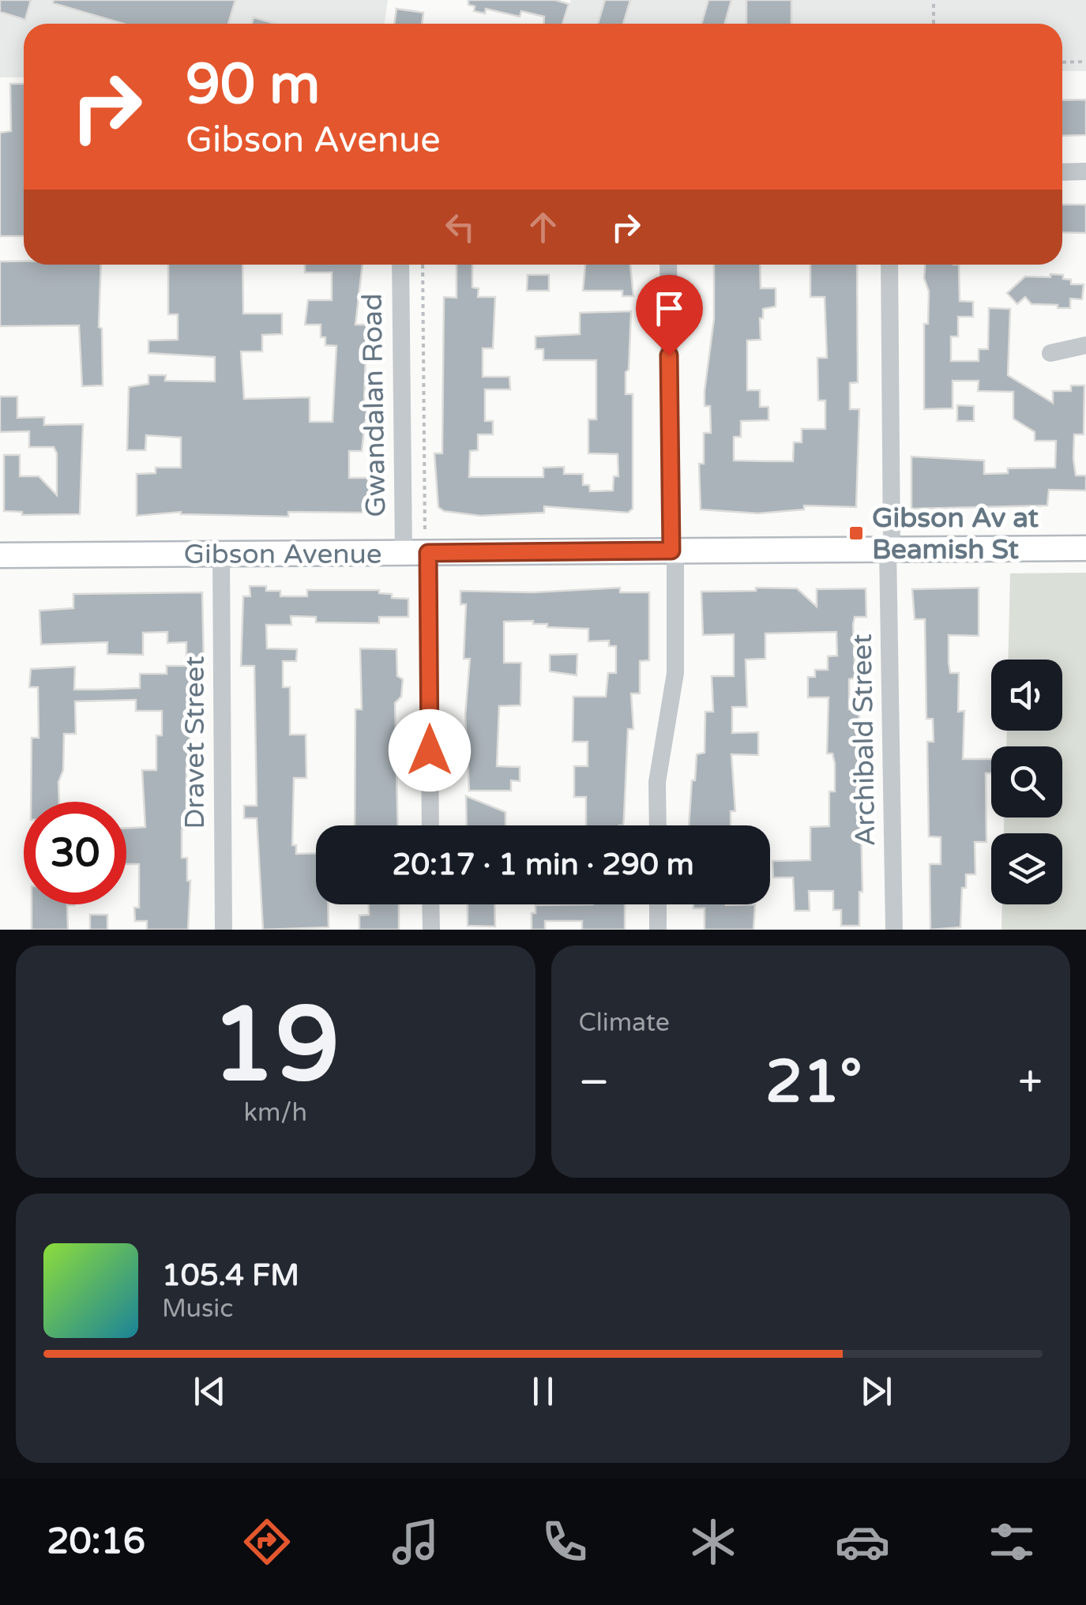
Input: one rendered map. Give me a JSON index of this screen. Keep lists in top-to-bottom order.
{
  "streets": {
    "main road": ["Gibson Avenue"],
    "street": ["Gwandalan Road", "Archibald Street", "Dravet Street"]
  },
  "crossings": [
    ["Gwandalan Road", "Gibson Avenue"],
    ["Gibson Avenue", "Archibald Street"],
    ["Gibson Avenue", "Dravet Street"]
  ],
  "places": {
    "transit": ["Gibson Av at Beamish St"]
  },
  "page": {
    "turn": ["90 m", "Gibson Avenue"],
    "limit": "30",
    "trip": "20:17 · 1 min · 290 m",
    "tile": [
      ["19", "km/h"],
      "Climate"
    ],
    "heat": ["−", "21°", "+"],
    "song": ["105.4 FM", "Music"],
    "tabs": "20:16"
  }
}
